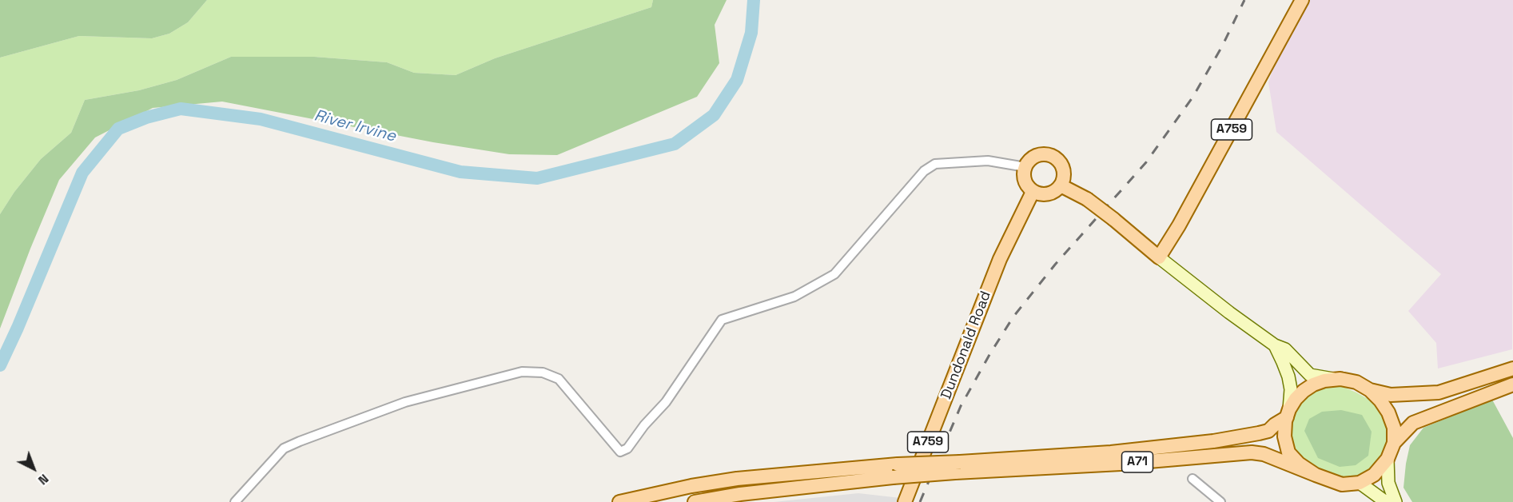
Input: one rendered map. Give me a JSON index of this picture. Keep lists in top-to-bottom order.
{
  "streets": {
    "main road": ["A759", "Dundonald Road", "A71"]
  },
  "water": ["River Irvine"],
  "north": "bottom right"
}
